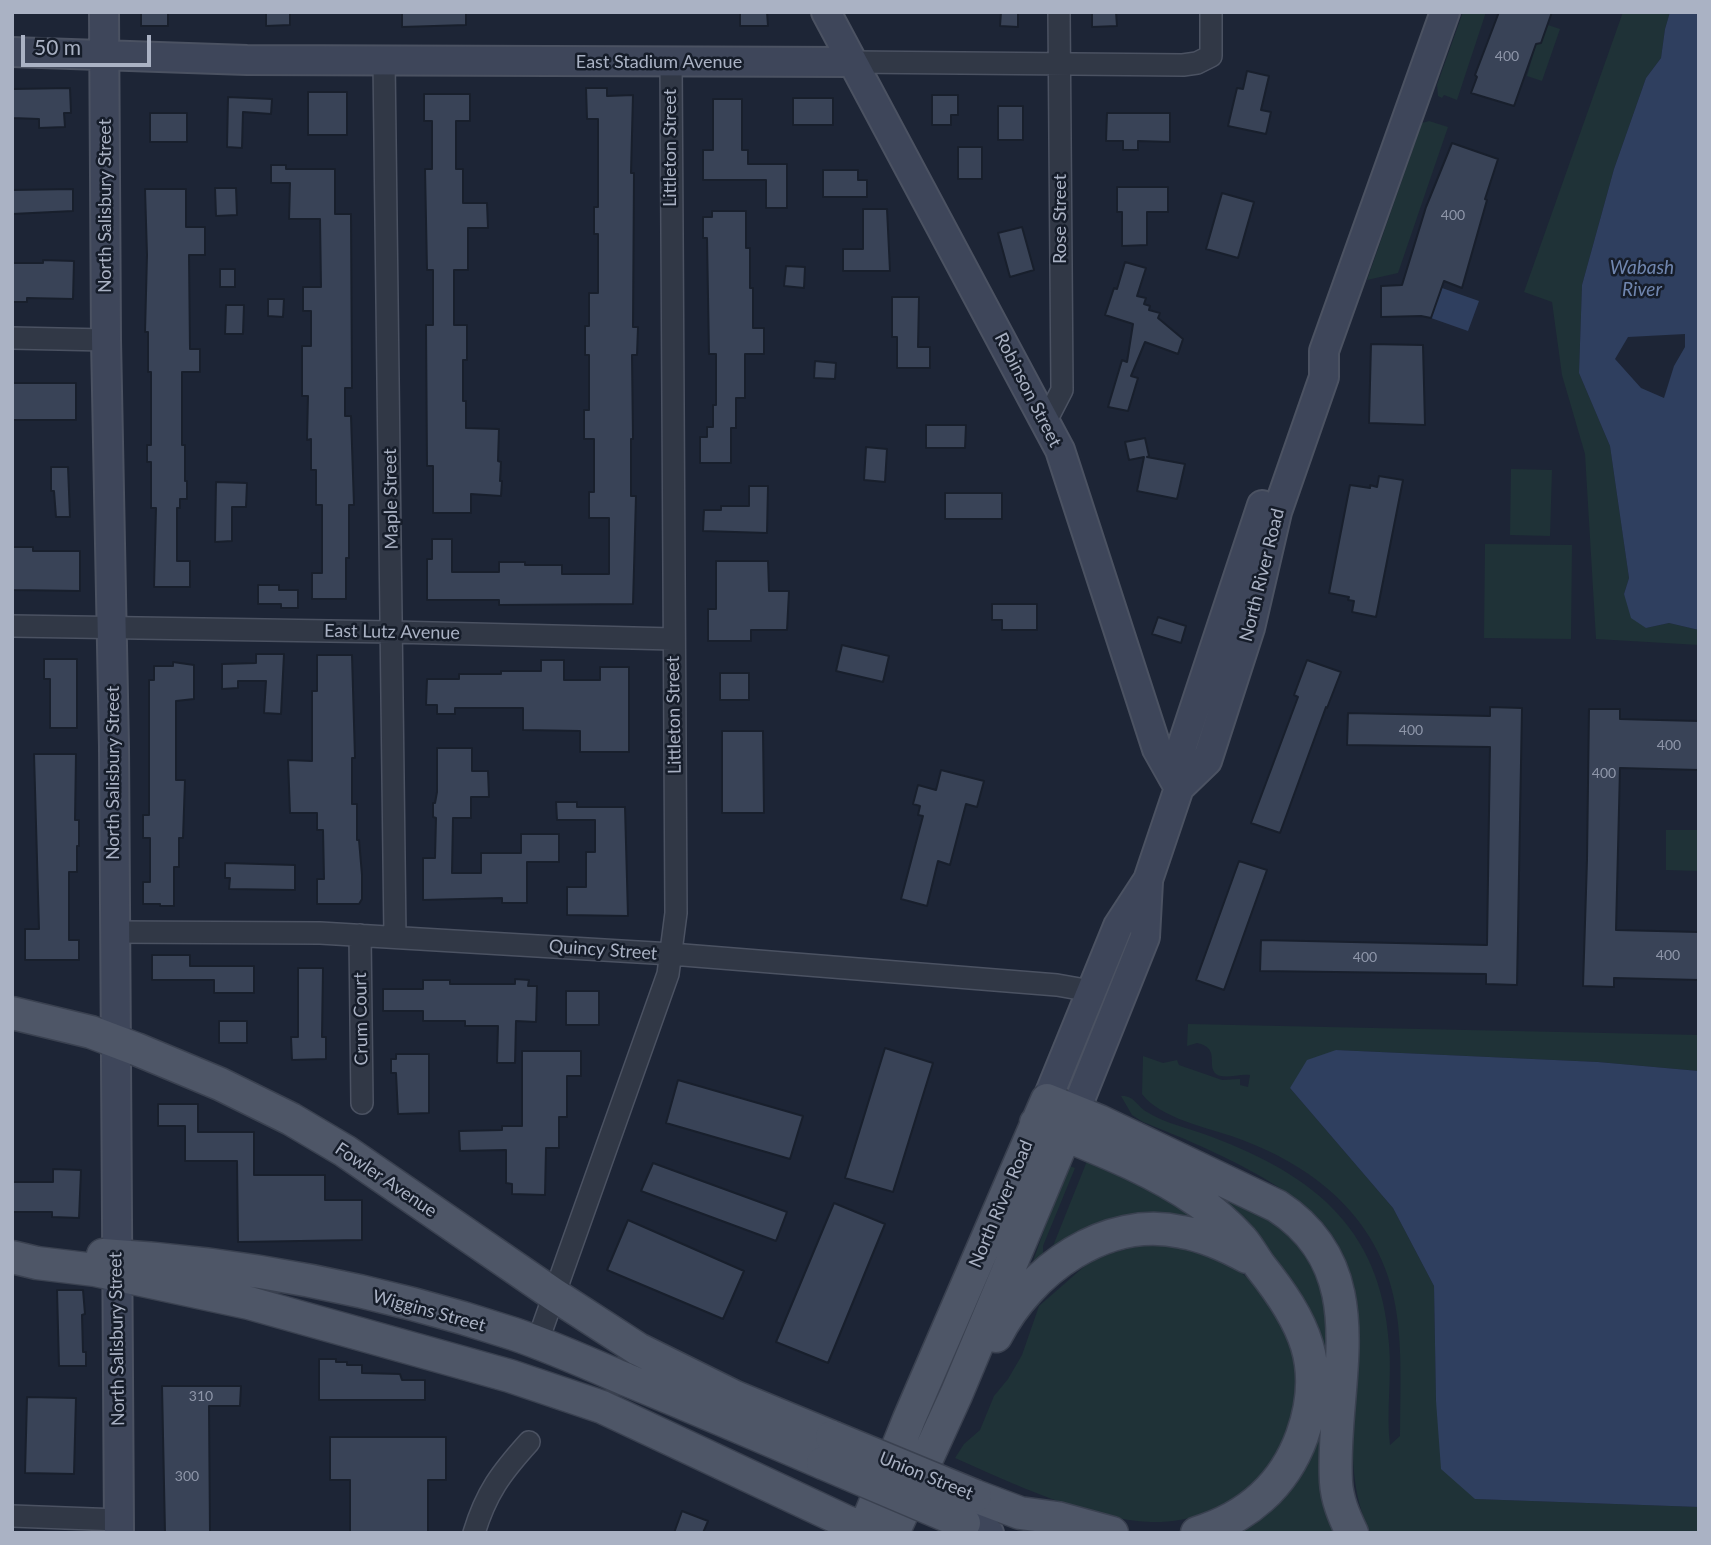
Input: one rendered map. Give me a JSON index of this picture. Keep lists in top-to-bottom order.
{
  "streets": {
    "main road": [
      "North River Road",
      "Fowler Avenue",
      "Wiggins Street",
      "Union Street"
    ],
    "street": [
      "East Stadium Avenue",
      "Littleton Street",
      "North Salisbury Street",
      "Rose Street",
      "Robinson Street",
      "Maple Street",
      "East Lutz Avenue",
      "Quincy Street",
      "Crum Court"
    ]
  },
  "crossings": [
    ["East Stadium Avenue", "Littleton Street"],
    ["East Stadium Avenue", "North Salisbury Street"],
    ["East Stadium Avenue", "Rose Street"],
    ["East Stadium Avenue", "Robinson Street"],
    ["East Stadium Avenue", "Maple Street"],
    ["Littleton Street", "East Lutz Avenue"],
    ["Littleton Street", "Quincy Street"],
    ["Littleton Street", "Fowler Avenue"],
    ["Littleton Street", "Wiggins Street"],
    ["North Salisbury Street", "East Lutz Avenue"],
    ["North Salisbury Street", "Quincy Street"],
    ["North Salisbury Street", "Fowler Avenue"],
    ["North Salisbury Street", "Wiggins Street"],
    ["Rose Street", "Robinson Street"],
    ["Robinson Street", "North River Road"],
    ["Maple Street", "East Lutz Avenue"],
    ["Maple Street", "Quincy Street"],
    ["North River Road", "Quincy Street"],
    ["Quincy Street", "Crum Court"],
    ["Fowler Avenue", "Wiggins Street"],
    ["Fowler Avenue", "Union Street"],
    ["Wiggins Street", "Union Street"]
  ],
  "water": ["Wabash River"],
  "house_numbers": [
    "400",
    "400",
    "400",
    "400",
    "400",
    "400",
    "400",
    "310",
    "300"
  ],
  "scale_bar": "50 m"
}
